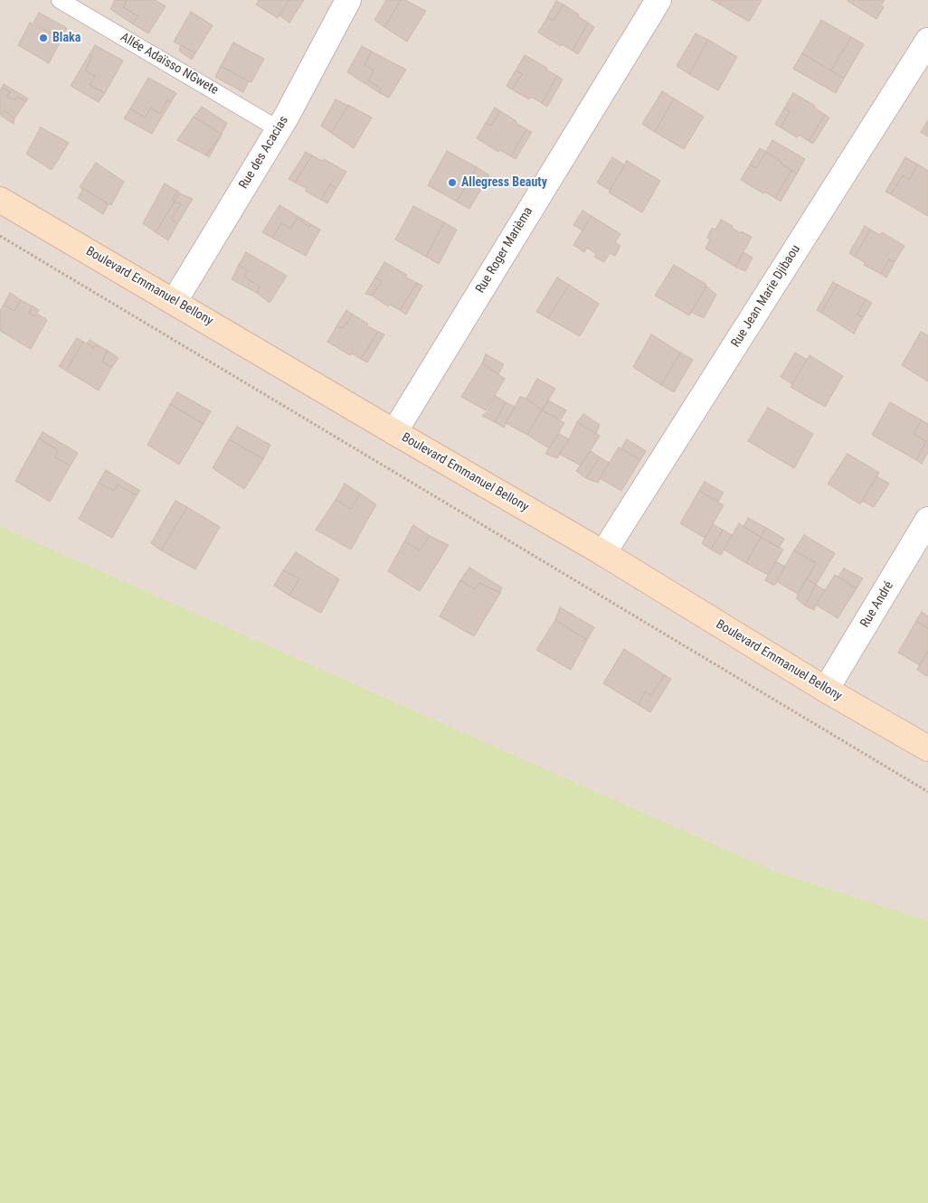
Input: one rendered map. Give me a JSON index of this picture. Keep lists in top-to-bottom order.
{
  "streets": {
    "street": [
      "Rue des Acacias",
      "Rue Roger Marièma",
      "Boulevard Emmanuel Bellony",
      "Rue Jean Marie Djibaou",
      "Rue André"
    ],
    "lane": ["Allée Adaïsso NGwete"]
  },
  "crossings": [
    ["Allée Adaïsso NGwete", "Rue des Acacias"],
    ["Rue des Acacias", "Boulevard Emmanuel Bellony"],
    ["Rue Roger Marièma", "Boulevard Emmanuel Bellony"],
    ["Boulevard Emmanuel Bellony", "Rue Jean Marie Djibaou"],
    ["Boulevard Emmanuel Bellony", "Rue André"]
  ],
  "places": ["Blaka", "Allegress Beauty"]
}
